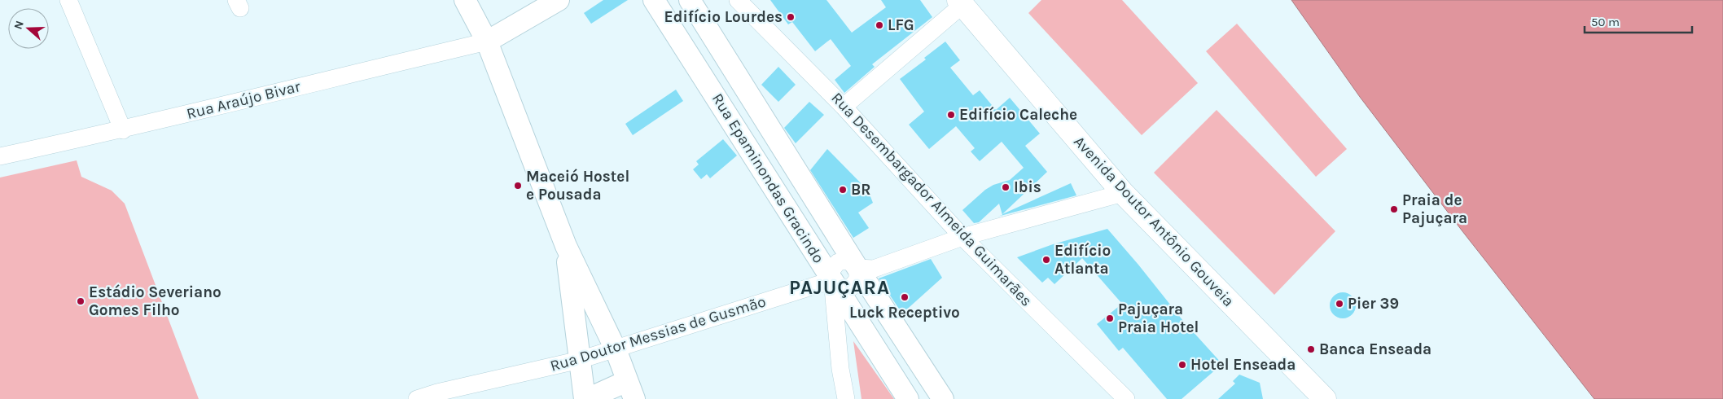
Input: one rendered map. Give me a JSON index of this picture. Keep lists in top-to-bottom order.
{
  "streets": {
    "main road": ["Avenida Doutor Antônio Gouveia"],
    "street": [
      "Rua Araújo Bivar",
      "Rua Epaminondas Gracindo",
      "Rua Desembargador Almeida Guimarães",
      "Rua Doutor Messias de Gusmão"
    ]
  },
  "crossings": [
    ["Rua Epaminondas Gracindo", "Rua Doutor Messias de Gusmão"]
  ],
  "districts": ["PAJUÇARA"],
  "places": [
    "Edifício Lourdes",
    "LFG",
    "Edifício Caleche",
    "Maceió Hostel e Pousada",
    "Ibis",
    "BR",
    "Praia de Pajuçara",
    "Edifício Atlanta",
    "Luck Receptivo",
    "Estádio Severiano Gomes Filho",
    "Pier 39",
    "Pajuçara Praia Hotel",
    "Banca Enseada",
    "Hotel Enseada"
  ],
  "scale_bar": "50 m",
  "north": "left"
}
